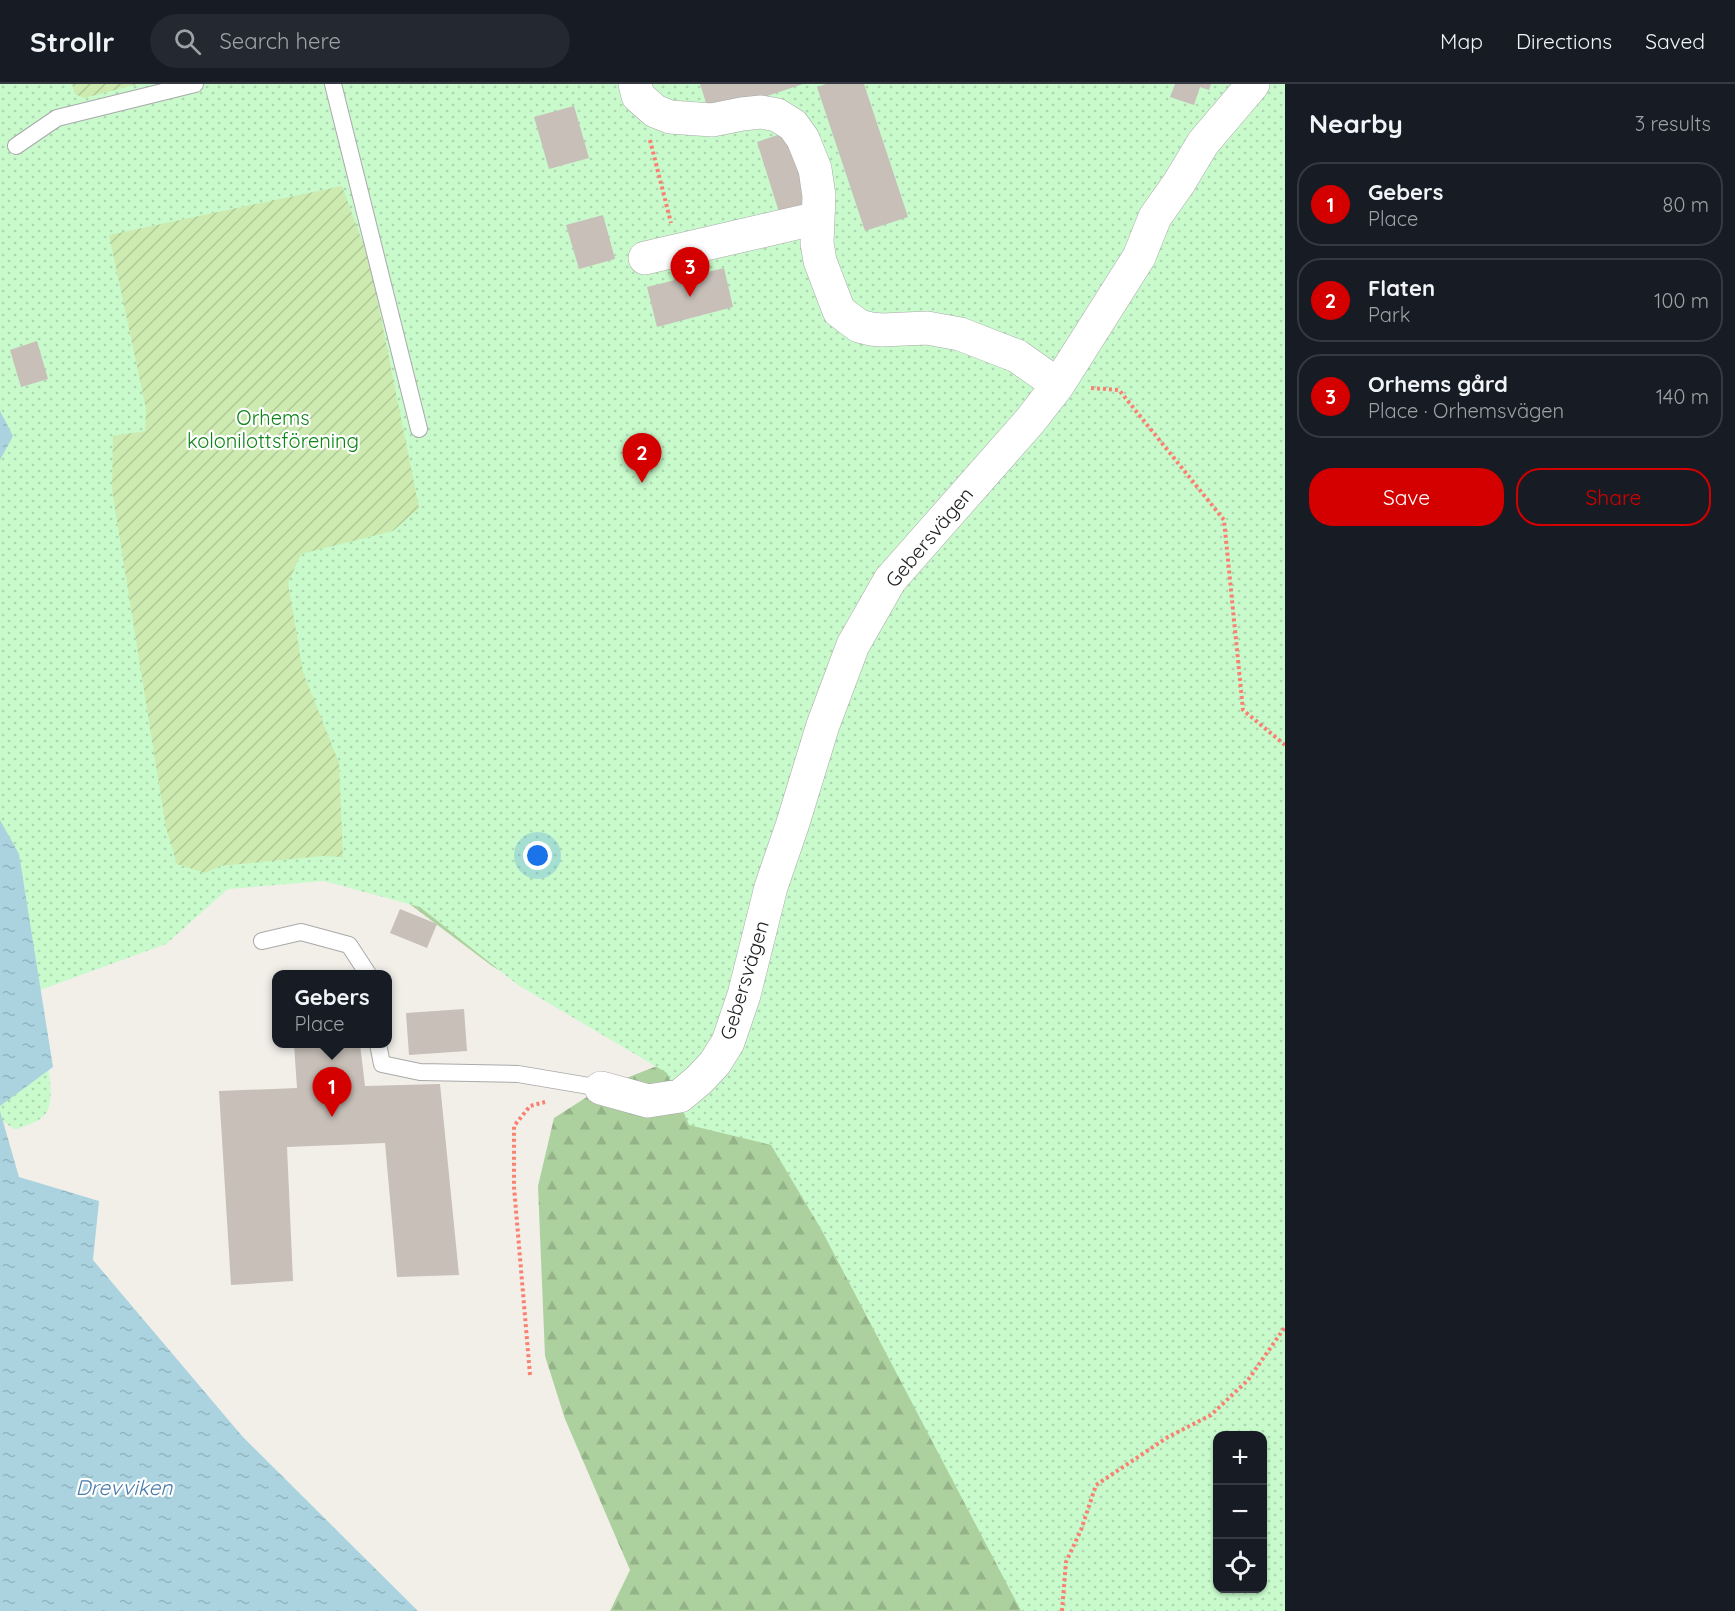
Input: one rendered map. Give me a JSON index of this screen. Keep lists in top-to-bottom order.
{
  "streets": {
    "street": ["Gebersvägen"]
  },
  "water": ["Drevviken"],
  "parks": ["Orhems kolonilottsförening"],
  "page": {
    "header": "Strollr",
    "search": "Search here",
    "nav": ["Map", "Directions", "Saved"],
    "heading": ["Nearby", "3 results"],
    "list": [
      {
        "mark": "1",
        "name": "Gebers",
        "note": "Place",
        "value": "80 m"
      },
      {
        "mark": "2",
        "name": "Flaten",
        "note": "Park",
        "value": "100 m"
      },
      {
        "mark": "3",
        "name": "Orhems gård",
        "note": "Place · Orhemsvägen",
        "value": "140 m"
      }
    ],
    "pins": ["3", "2", "1"],
    "buttons": ["Save", "Share"],
    "popup": ["Gebers", "Place"],
    "map_buttons": ["+", "−"]
  }
}
